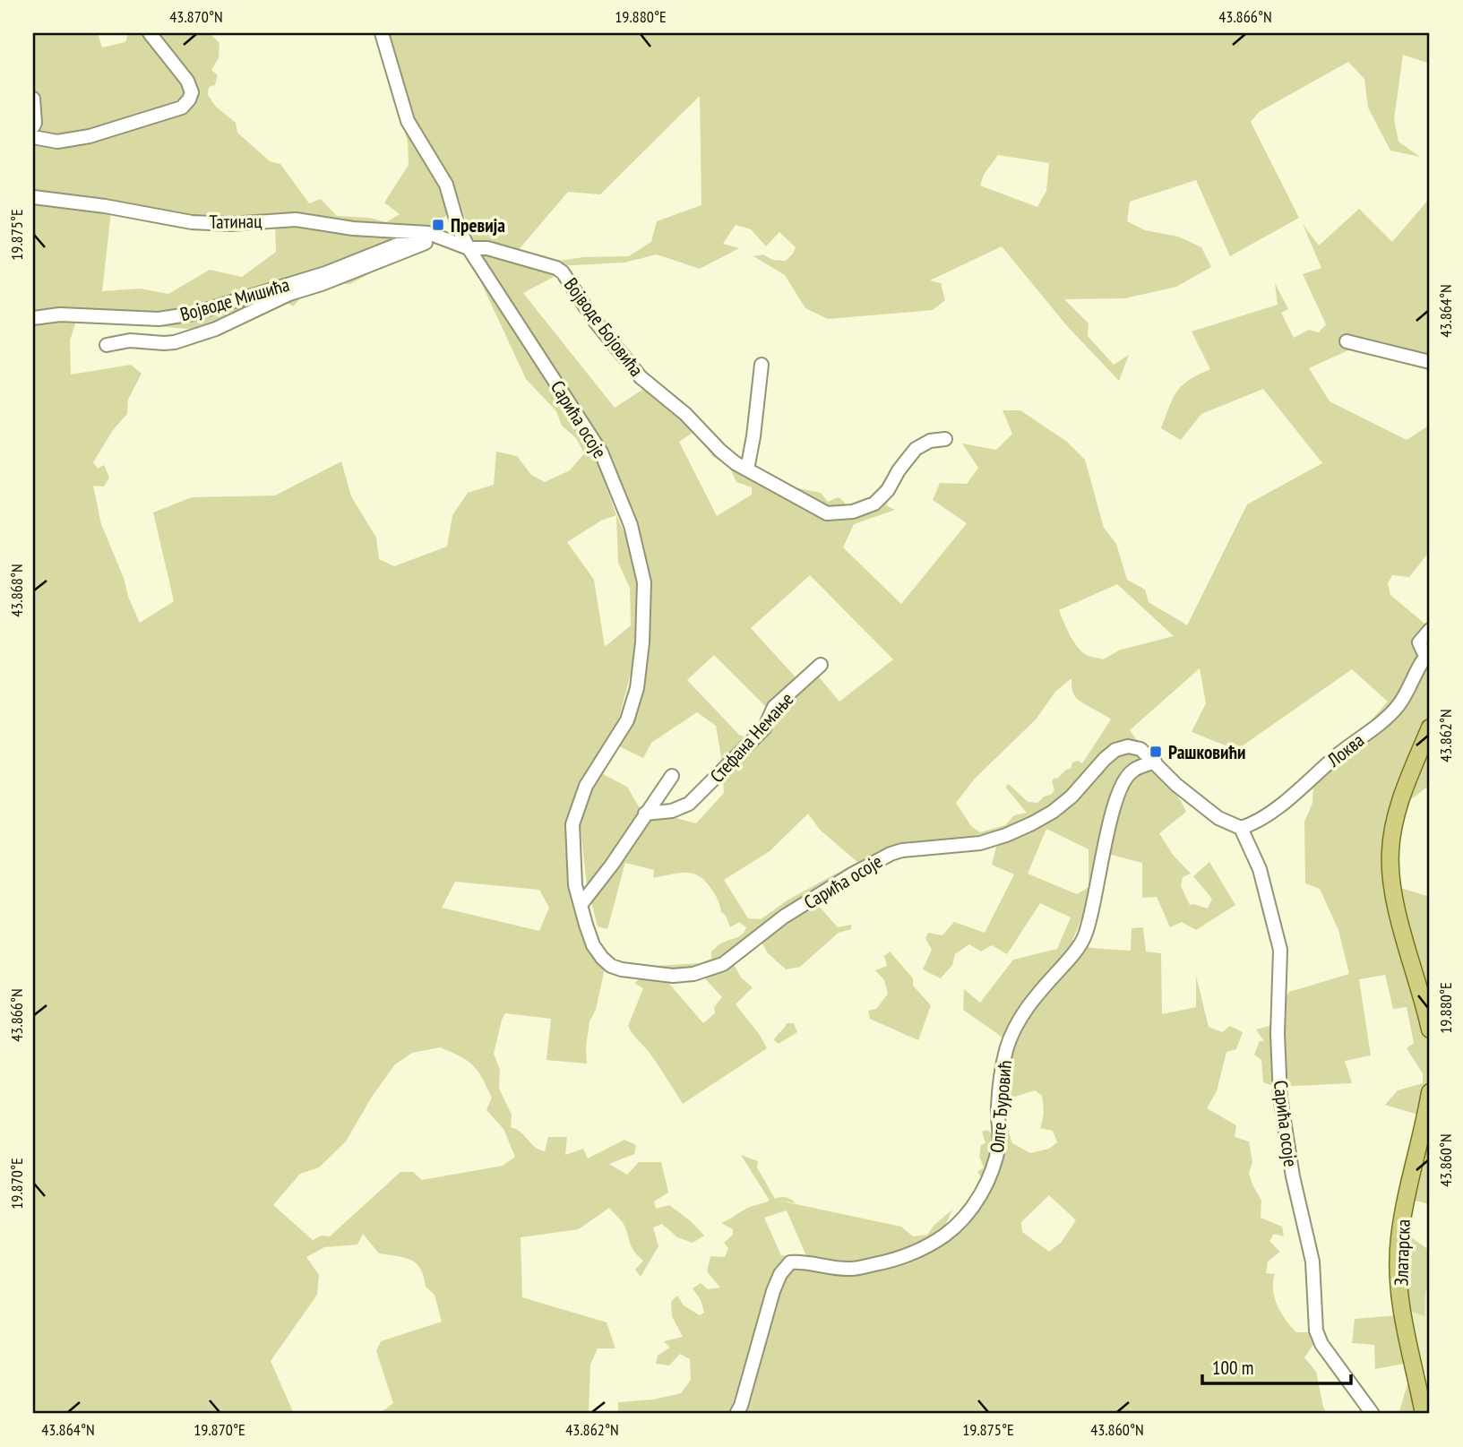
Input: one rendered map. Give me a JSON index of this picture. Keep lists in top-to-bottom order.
{
  "streets": {
    "main road": ["Златарска"],
    "street": [
      "Татинац",
      "Војводе Мишића",
      "Војводе Бојовића",
      "Сарића осоје",
      "Стефана Немање",
      "Локва",
      "Олге Ђуровић"
    ]
  },
  "crossings": [
    ["Татинац", "Војводе Мишића"],
    ["Војводе Бојовића", "Сарића осоје"],
    ["Сарића осоје", "Локва"],
    ["Сарића осоје", "Олге Ђуровић"]
  ],
  "places": {
    "transit": ["Превија", "Рашковићи"]
  },
  "scale_bar": "100 m",
  "coordinates": [
    "43.870°N",
    "19.880°E",
    "43.866°N",
    "19.875°E",
    "43.864°N",
    "43.868°N",
    "43.862°N",
    "43.860°N",
    "19.870°E"
  ]
}
